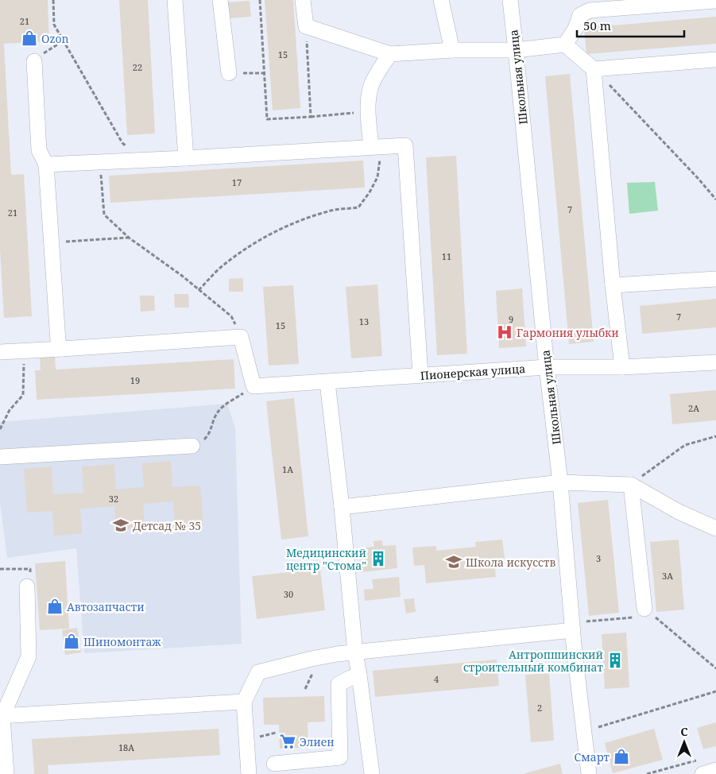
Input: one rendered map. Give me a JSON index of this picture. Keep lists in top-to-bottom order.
{
  "streets": {
    "street": ["Школьная улица", "Пионерская улица"]
  },
  "crossings": [
    ["Школьная улица", "Пионерская улица"]
  ],
  "places": {
    "shop": [
      "Ozon",
      "Автозапчасти",
      "Шиномонтаж",
      "Смарт"
    ],
    "hospital": ["Гармония улыбки"],
    "school or university": ["Детсад № 35", "Школа искусств"],
    "building": ["Медицинский центр \"Стома\"", "Антропшинский строительный комбинат"],
    "supermarket": ["Элиен"]
  },
  "house_numbers": [
    "21",
    "15",
    "22",
    "17",
    "7",
    "21",
    "11",
    "7",
    "9",
    "13",
    "15",
    "19",
    "2А",
    "1А",
    "32",
    "3",
    "3А",
    "30",
    "4",
    "2",
    "18А"
  ],
  "scale_bar": "50 m",
  "north": "top"
}
